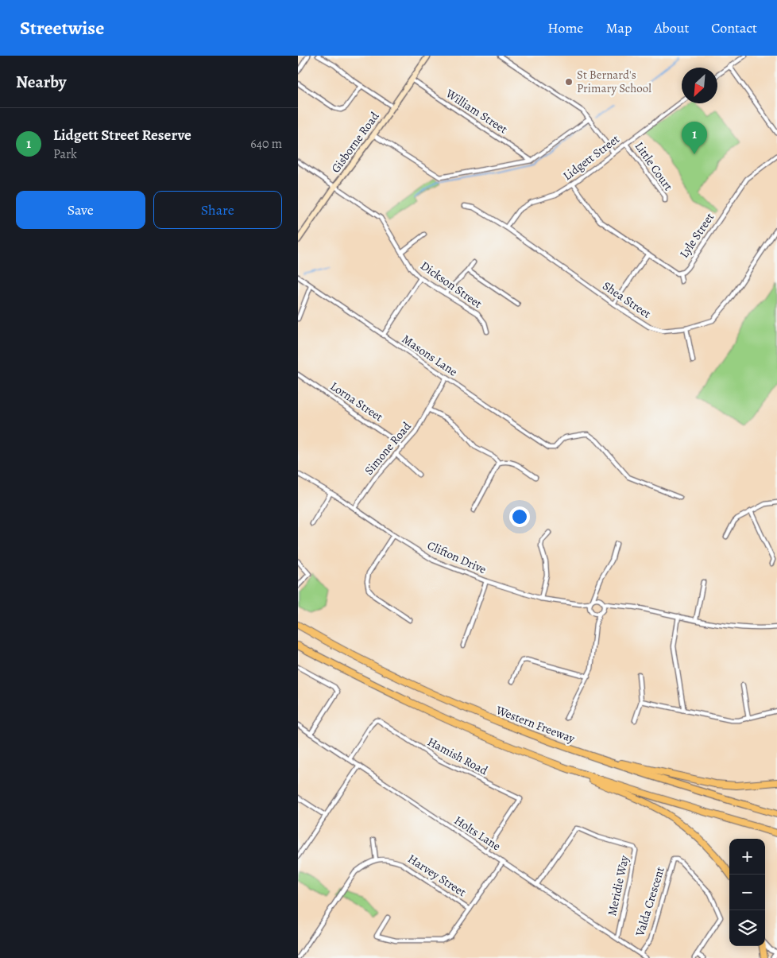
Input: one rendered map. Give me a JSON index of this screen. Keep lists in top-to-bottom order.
{
  "streets": {
    "highway": ["Western Freeway"],
    "main road": ["Gisborne Road"],
    "street": [
      "William Street",
      "Lidgett Street",
      "Little Court",
      "Lyle Street",
      "Dickson Street",
      "Shea Street",
      "Masons Lane",
      "Lorna Street",
      "Simone Road",
      "Clifton Drive",
      "Hamish Road",
      "Holts Lane",
      "Harvey Street",
      "Meridie Way",
      "Valda Crescent"
    ]
  },
  "crossings": [
    ["William Street", "Gisborne Road"],
    ["Gisborne Road", "Dickson Street"],
    ["Lidgett Street", "Little Court"],
    ["Lidgett Street", "Lyle Street"],
    ["Lidgett Street", "Shea Street"],
    ["Masons Lane", "Simone Road"],
    ["Lorna Street", "Simone Road"],
    ["Simone Road", "Clifton Drive"],
    ["Hamish Road", "Holts Lane"],
    ["Holts Lane", "Meridie Way"],
    ["Holts Lane", "Valda Crescent"]
  ],
  "places": ["St Bernard's Primary School"],
  "north": "bottom left",
  "page": {
    "header": "Streetwise",
    "nav": [
      "Home",
      "Map",
      "About",
      "Contact"
    ],
    "heading": "Nearby",
    "list": [
      {
        "mark": "1",
        "name": "Lidgett Street Reserve",
        "note": "Park",
        "value": "640 m"
      }
    ],
    "pins": "1",
    "buttons": ["Save", "Share"],
    "map_buttons": ["+", "−"]
  }
}
